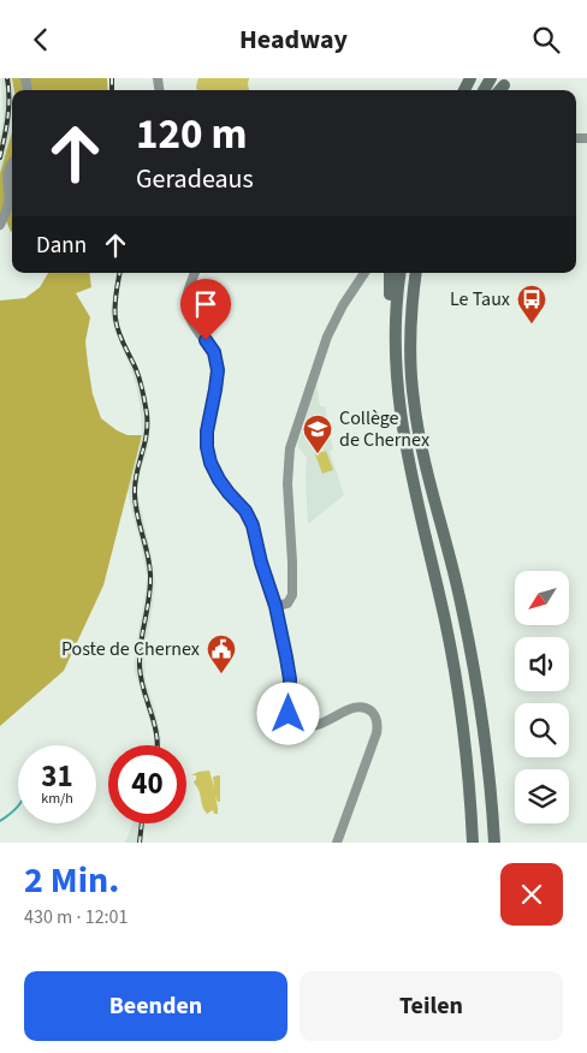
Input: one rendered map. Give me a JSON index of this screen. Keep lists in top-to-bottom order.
{
  "places": {
    "bus stop": ["Le Taux"],
    "school or university": ["Collège de Chernex"],
    "public building": ["Poste de Chernex"]
  },
  "north": "bottom left",
  "page": {
    "header": "Headway",
    "turn": ["120 m", "Geradeaus"],
    "then": "Dann",
    "speed": "31 km/h",
    "limit": "40",
    "heading": ["2 Min.", "430 m · 12:01"],
    "buttons": ["Beenden", "Teilen"]
  }
}
